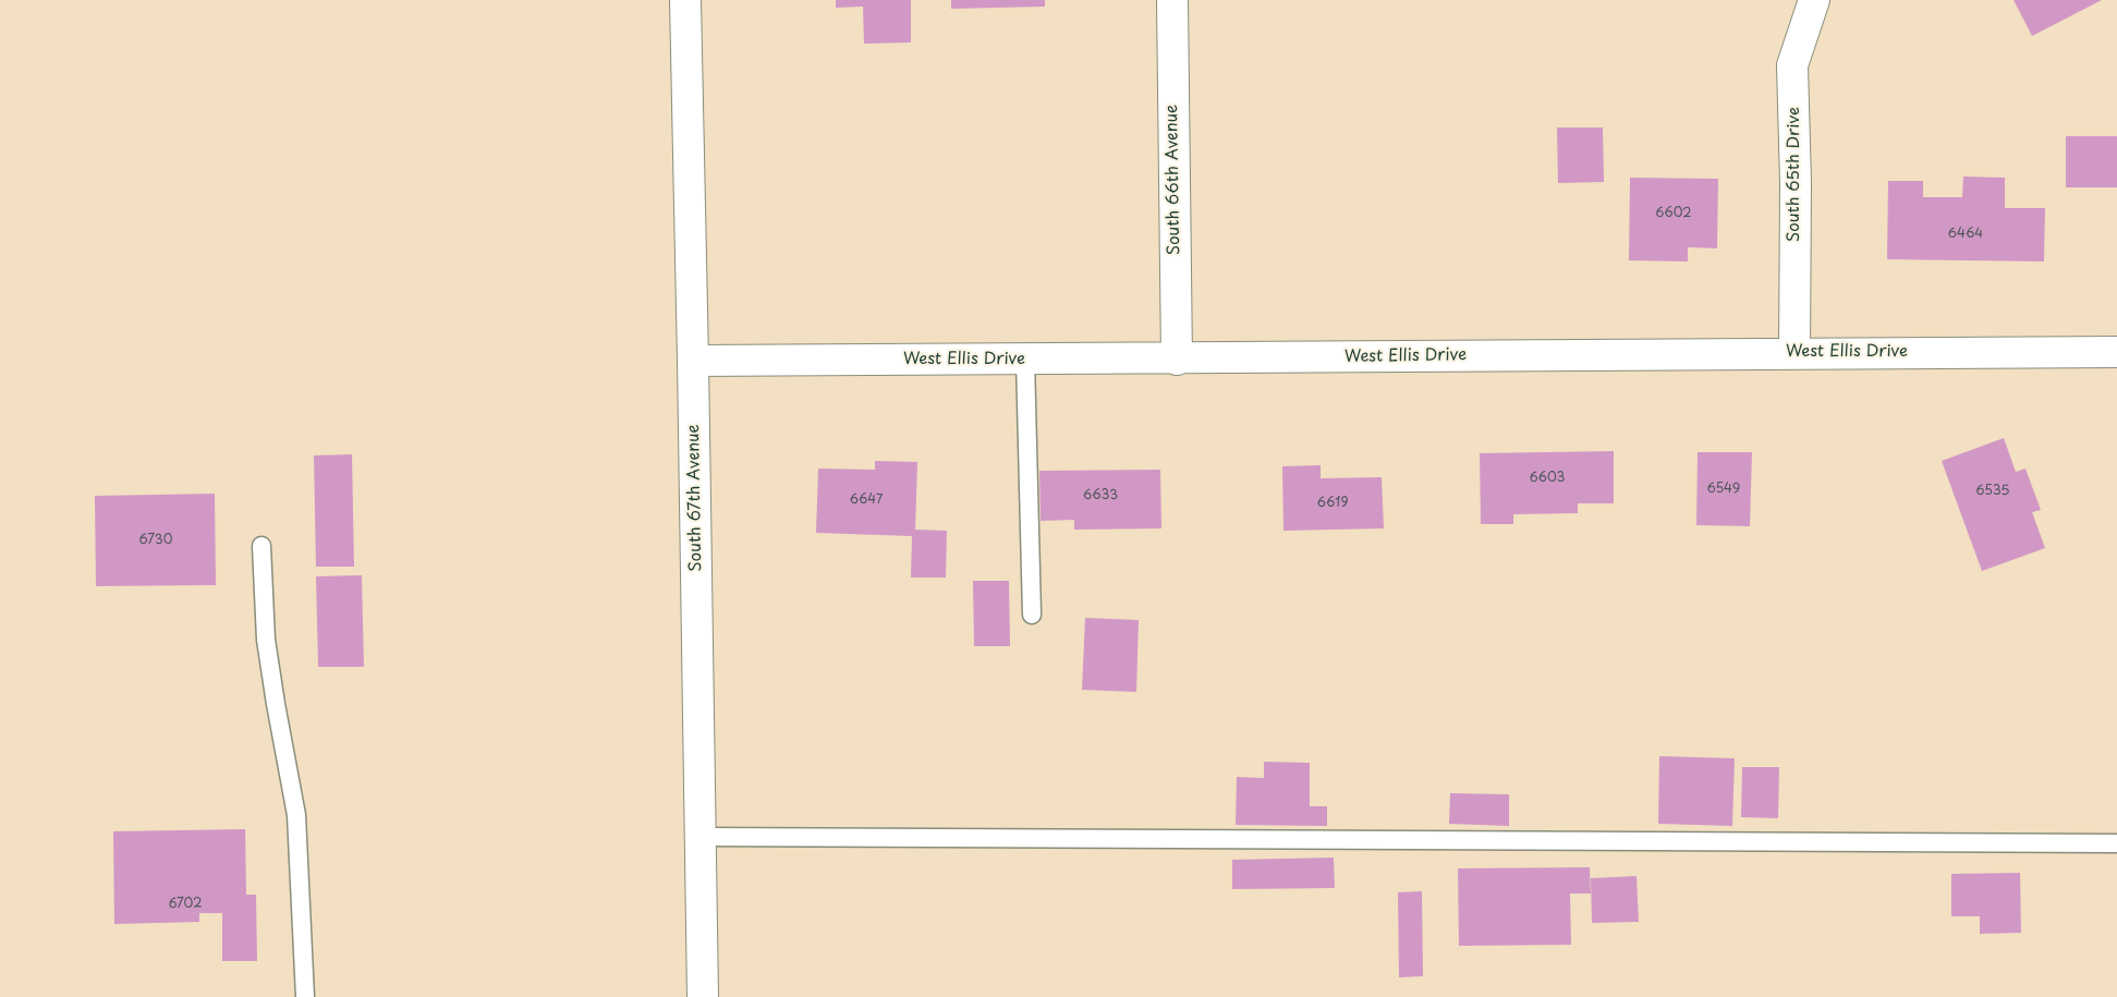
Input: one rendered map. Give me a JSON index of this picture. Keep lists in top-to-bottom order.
{
  "streets": {
    "street": [
      "South 65th Drive",
      "South 66th Avenue",
      "West Ellis Drive",
      "South 67th Avenue"
    ]
  },
  "crossings": [
    ["South 65th Drive", "West Ellis Drive"],
    ["South 66th Avenue", "West Ellis Drive"],
    ["West Ellis Drive", "South 67th Avenue"]
  ],
  "house_numbers": [
    "6602",
    "6464",
    "6603",
    "6549",
    "6535",
    "6633",
    "6647",
    "6619",
    "6730",
    "6702"
  ]
}
